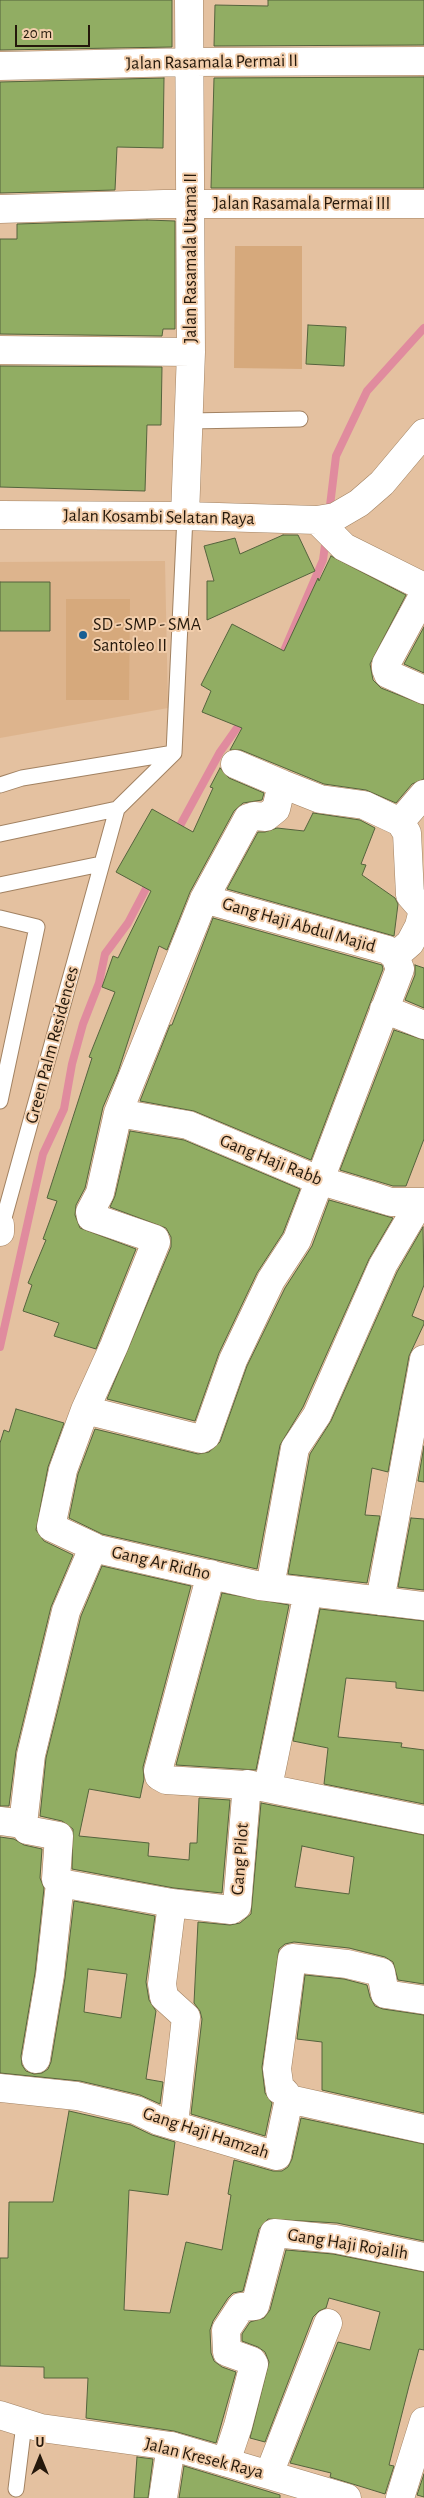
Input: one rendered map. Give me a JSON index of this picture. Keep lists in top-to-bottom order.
{
  "streets": {
    "street": [
      "Jalan Rasamala Permai II",
      "Jalan Rasamala Permai III",
      "Jalan Rasamala Utama II",
      "Jalan Kosambi Selatan Raya",
      "Gang Haji Abdul Majid",
      "Gang Haji Rabb",
      "Gang Ar Ridho",
      "Gang Pilot",
      "Gang Haji Hamzah",
      "Gang Haji Rojalih",
      "Jalan Kresek Raya"
    ],
    "lane": ["Green Palm Residences"]
  },
  "crossings": [
    ["Jalan Rasamala Permai II", "Jalan Rasamala Utama II"],
    ["Jalan Rasamala Permai III", "Jalan Rasamala Utama II"],
    ["Jalan Rasamala Utama II", "Jalan Kosambi Selatan Raya"],
    ["Gang Haji Abdul Majid", "Gang Haji Rabb"],
    ["Gang Haji Rojalih", "Jalan Kresek Raya"]
  ],
  "places": ["SD - SMP - SMA Santoleo II"],
  "scale_bar": "20 m",
  "north": "top"
}
